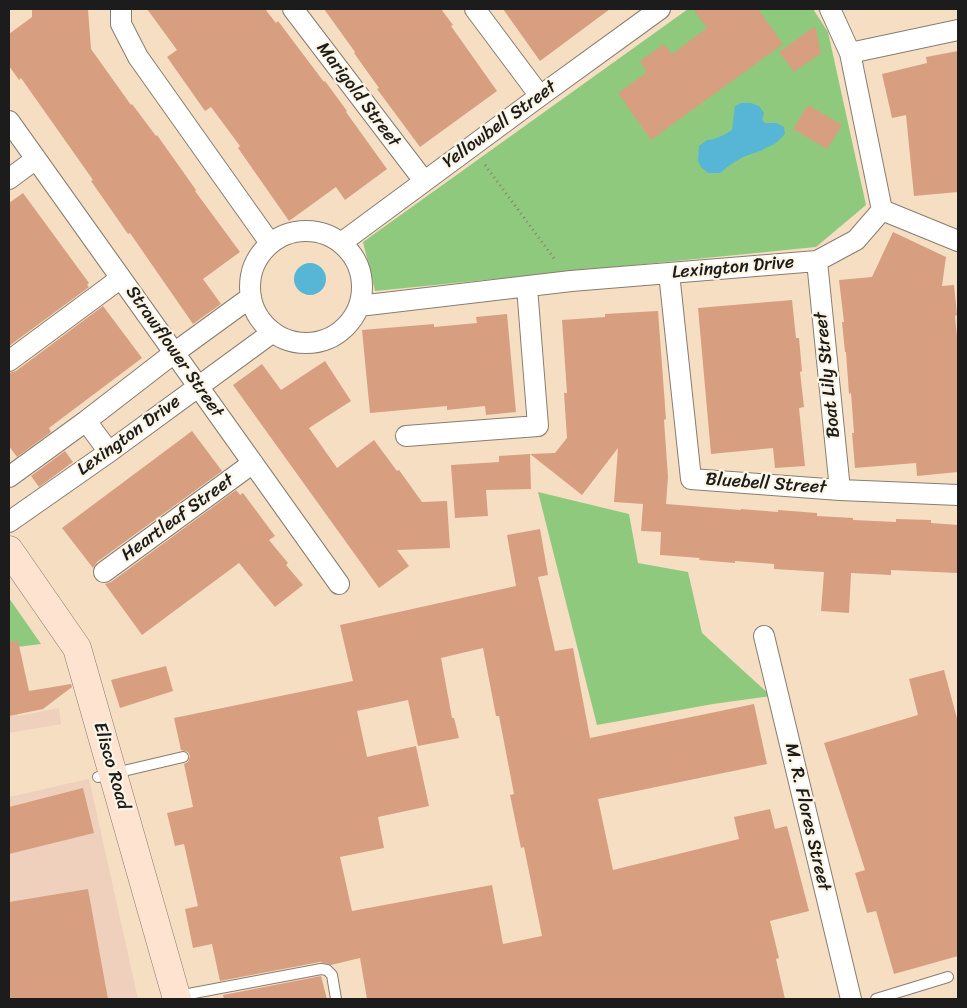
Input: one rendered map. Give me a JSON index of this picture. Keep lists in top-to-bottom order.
{
  "streets": {
    "main road": ["Elisco Road"],
    "street": [
      "Marigold Street",
      "Yellowbell Street",
      "Lexington Drive",
      "Strawflower Street",
      "Boat Lily Street",
      "Bluebell Street",
      "Heartleaf Street",
      "M. R. Flores Street"
    ]
  },
  "crossings": [
    ["Marigold Street", "Yellowbell Street"],
    ["Yellowbell Street", "Lexington Drive"],
    ["Lexington Drive", "Strawflower Street"],
    ["Lexington Drive", "Boat Lily Street"],
    ["Lexington Drive", "Bluebell Street"],
    ["Strawflower Street", "Heartleaf Street"],
    ["Boat Lily Street", "Bluebell Street"]
  ]
}
